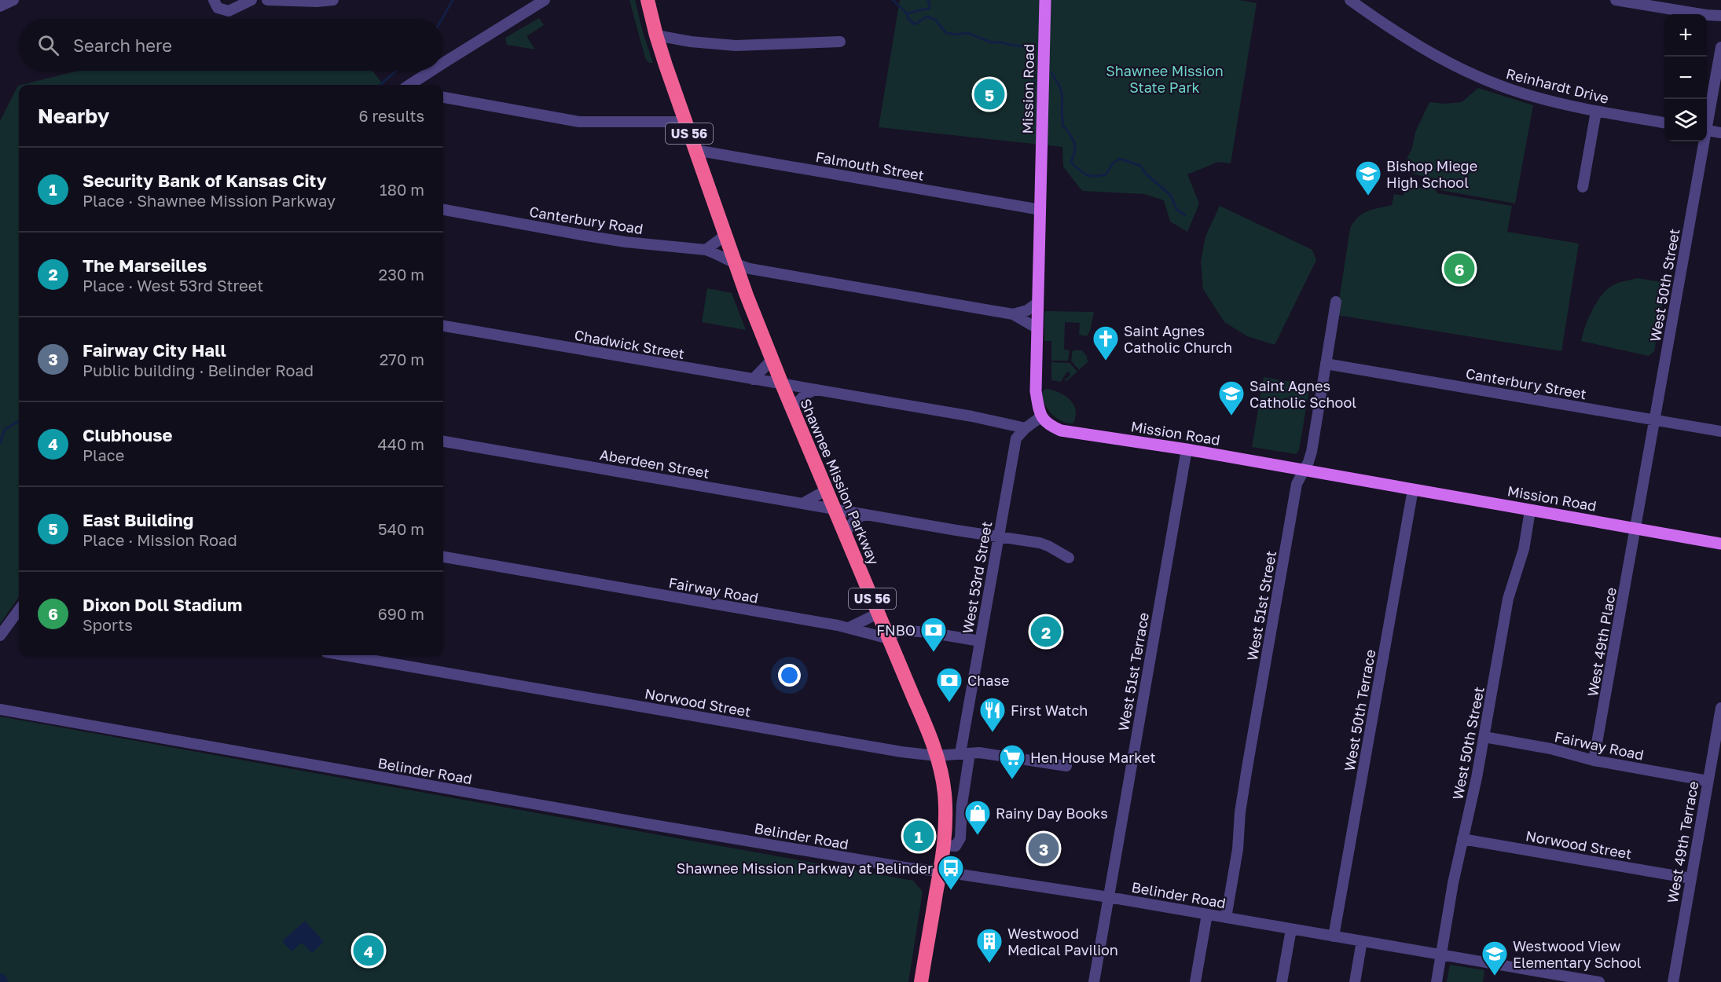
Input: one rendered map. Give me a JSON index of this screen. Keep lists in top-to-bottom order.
{
  "streets": {
    "highway": ["US 56", "Shawnee Mission Parkway"],
    "main road": ["Mission Road"],
    "street": [
      "Reinhardt Drive",
      "Falmouth Street",
      "Canterbury Road",
      "West 50th Street",
      "Chadwick Street",
      "Canterbury Street",
      "Aberdeen Street",
      "West 53rd Street",
      "Fairway Road",
      "West 51st Street",
      "West 49th Place",
      "West 51st Terrace",
      "Norwood Street",
      "West 50th Terrace",
      "Belinder Road",
      "West 49th Terrace"
    ]
  },
  "crossings": [
    ["Mission Road", "Falmouth Street"],
    ["Mission Road", "West 50th Street"],
    ["Mission Road", "West 53rd Street"],
    ["Mission Road", "West 51st Street"],
    ["Mission Road", "West 49th Place"],
    ["Mission Road", "West 51st Terrace"],
    ["Mission Road", "West 50th Terrace"],
    ["Falmouth Street", "Shawnee Mission Parkway"],
    ["Canterbury Road", "Shawnee Mission Parkway"],
    ["West 50th Street", "Canterbury Street"],
    ["West 50th Street", "Fairway Road"],
    ["West 50th Street", "West 49th Place"],
    ["West 50th Street", "Norwood Street"],
    ["West 50th Street", "Belinder Road"],
    ["Chadwick Street", "Shawnee Mission Parkway"],
    ["Chadwick Street", "West 53rd Street"],
    ["Canterbury Street", "West 51st Street"],
    ["Aberdeen Street", "Shawnee Mission Parkway"],
    ["Aberdeen Street", "West 53rd Street"],
    ["Shawnee Mission Parkway", "West 53rd Street"],
    ["Shawnee Mission Parkway", "Fairway Road"],
    ["Shawnee Mission Parkway", "Norwood Street"],
    ["Shawnee Mission Parkway", "Belinder Road"],
    ["West 53rd Street", "Norwood Street"],
    ["Fairway Road", "West 49th Place"],
    ["Fairway Road", "West 49th Terrace"],
    ["West 51st Street", "Belinder Road"],
    ["West 51st Terrace", "Belinder Road"],
    ["Norwood Street", "West 49th Terrace"],
    ["West 50th Terrace", "Belinder Road"]
  ],
  "parks": ["Shawnee Mission State Park"],
  "places": {
    "school or university": ["Bishop Miege High School", "Saint Agnes Catholic School", "Westwood View Elementary School"],
    "church": ["Saint Agnes Catholic Church"],
    "bank": ["FNBO", "Chase"],
    "restaurant": ["First Watch"],
    "supermarket": ["Hen House Market"],
    "shop": ["Rainy Day Books"],
    "bus stop": ["Shawnee Mission Parkway at Belinder"],
    "building": ["Westwood Medical Pavilion"]
  },
  "page": {
    "map_buttons": ["+", "−"],
    "search": "Search here",
    "pins": [
      "5",
      "6",
      "2",
      "1",
      "3",
      "4"
    ],
    "heading": ["Nearby", "6 results"],
    "list": [
      {
        "mark": "1",
        "name": "Security Bank of Kansas City",
        "note": "Place · Shawnee Mission Parkway",
        "value": "180 m"
      },
      {
        "mark": "2",
        "name": "The Marseilles",
        "note": "Place · West 53rd Street",
        "value": "230 m"
      },
      {
        "mark": "3",
        "name": "Fairway City Hall",
        "note": "Public building · Belinder Road",
        "value": "270 m"
      },
      {
        "mark": "4",
        "name": "Clubhouse",
        "note": "Place",
        "value": "440 m"
      },
      {
        "mark": "5",
        "name": "East Building",
        "note": "Place · Mission Road",
        "value": "540 m"
      },
      {
        "mark": "6",
        "name": "Dixon Doll Stadium",
        "note": "Sports",
        "value": "690 m"
      }
    ]
  }
}
